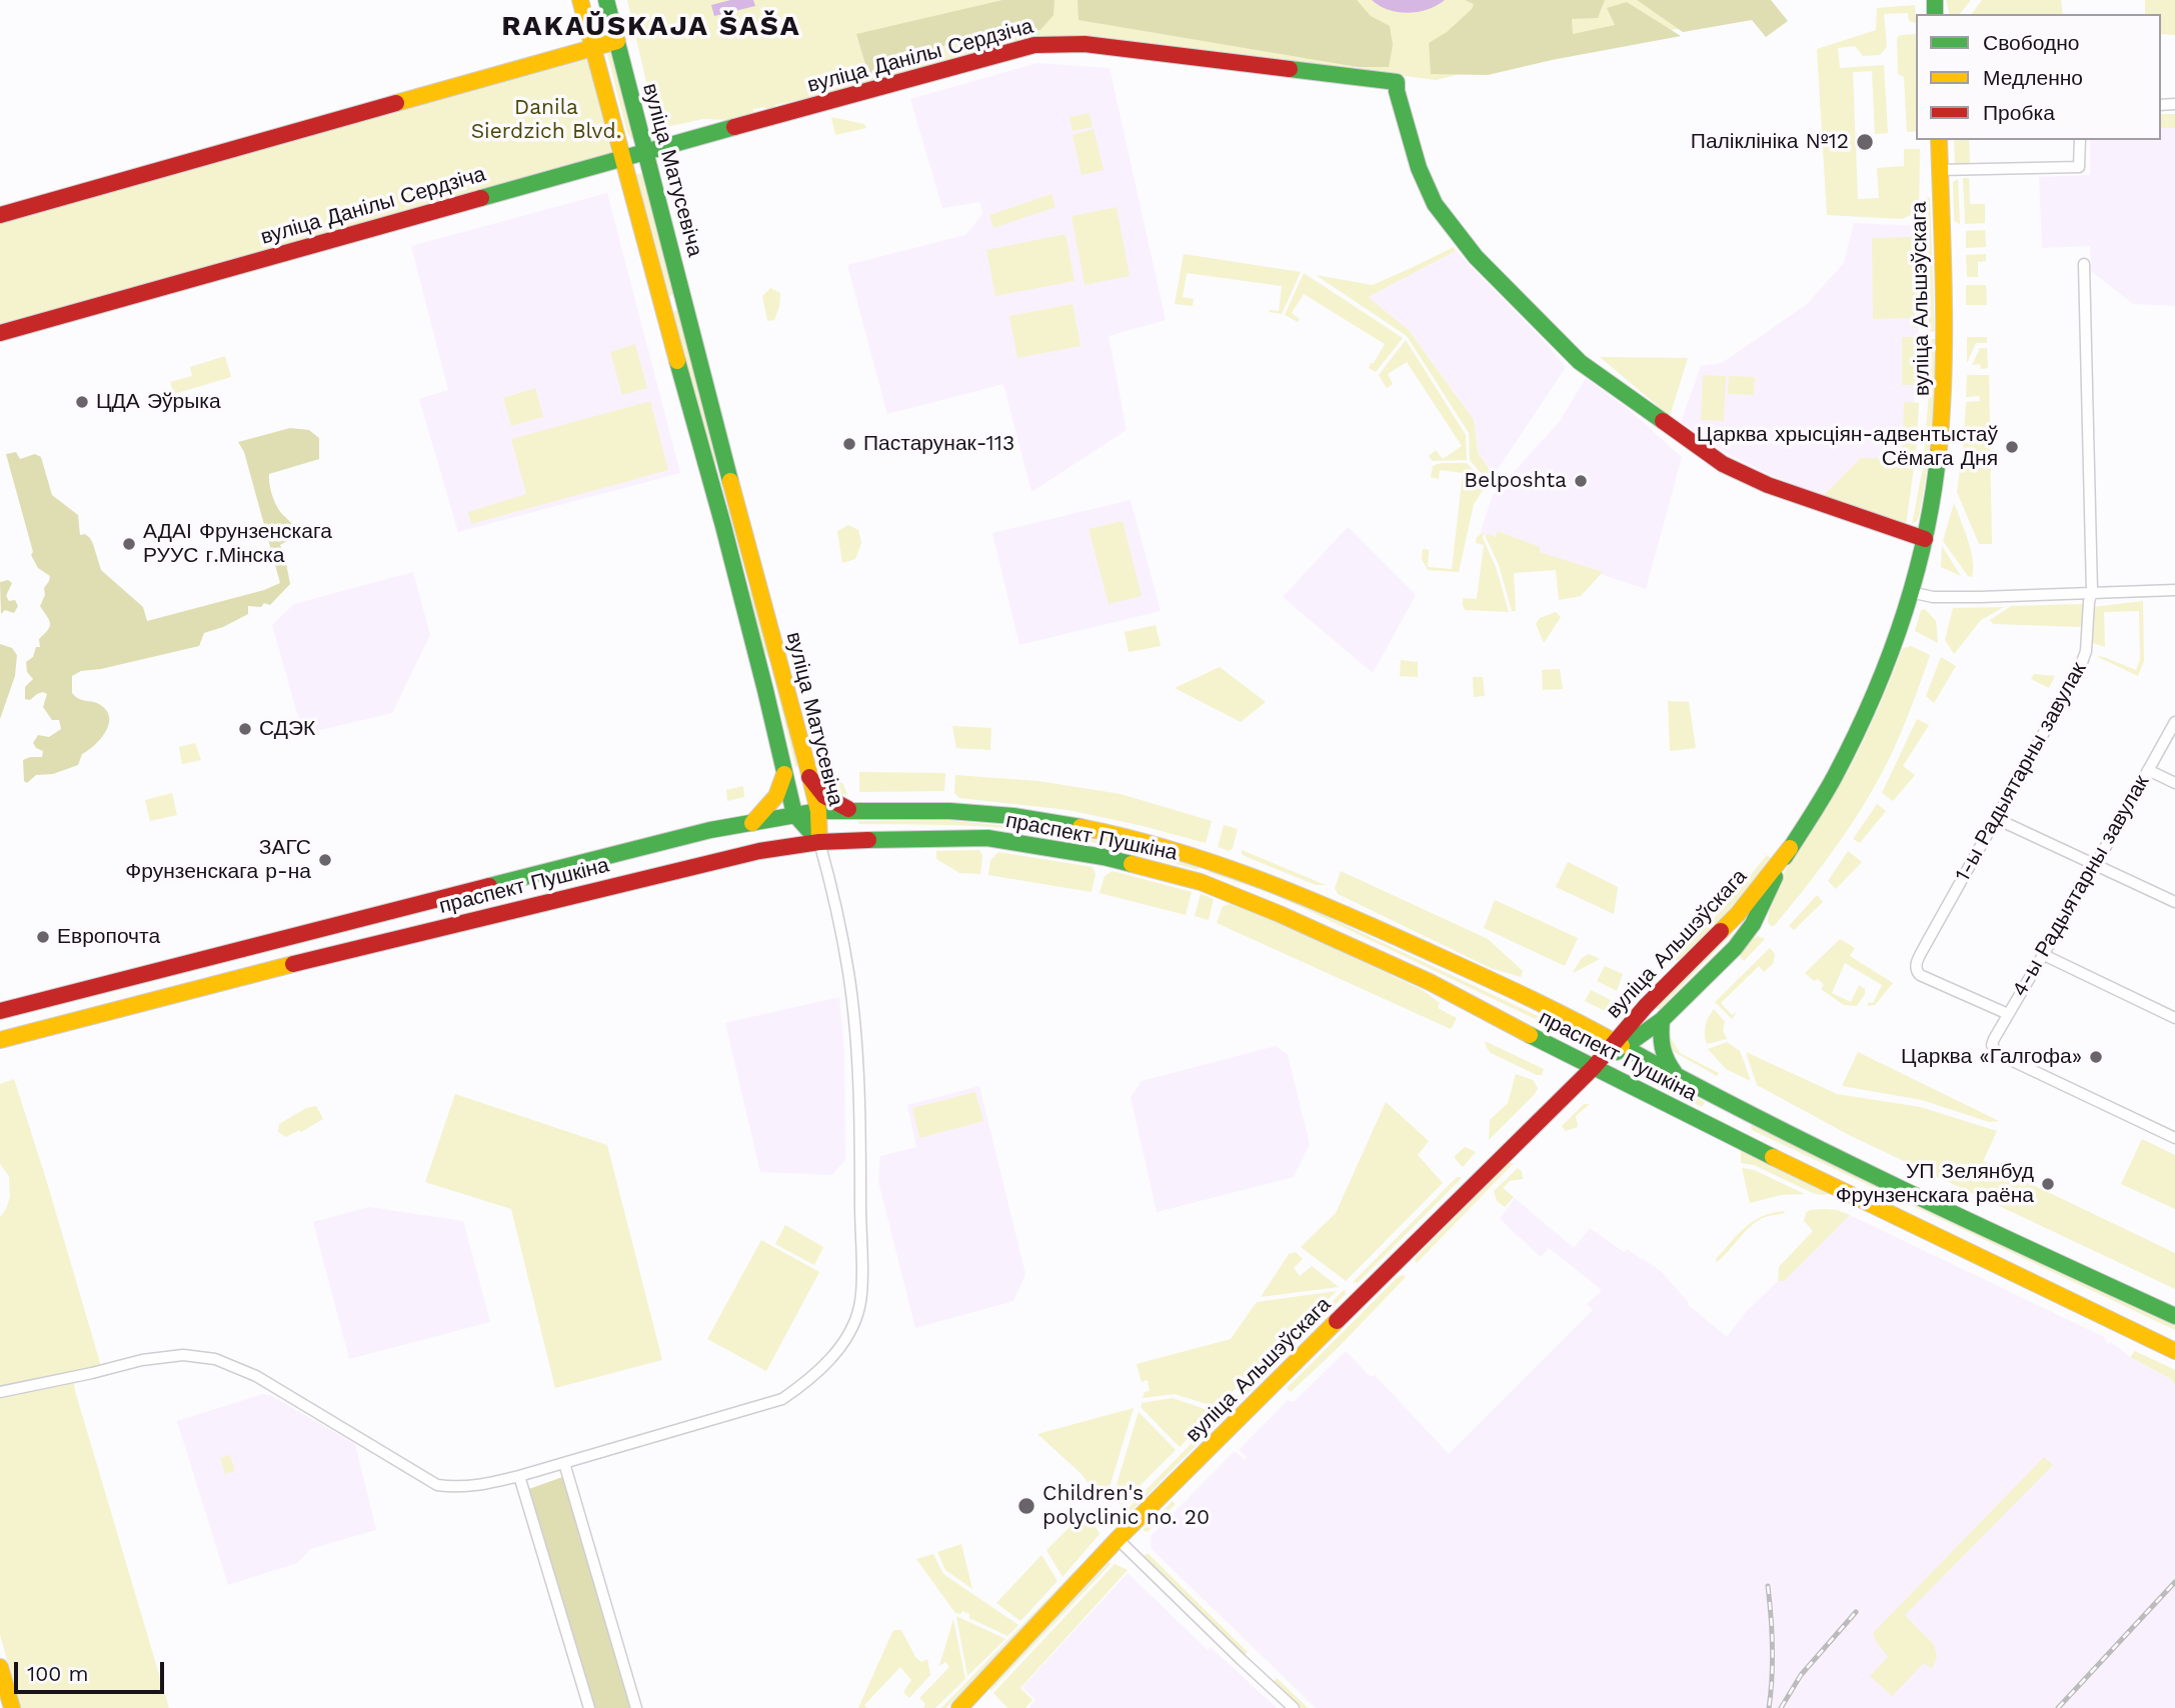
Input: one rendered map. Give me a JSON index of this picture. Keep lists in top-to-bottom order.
{
  "streets": {
    "main road": [
      "вуліца Данілы Сердзіча",
      "вуліца Матусевіча",
      "вуліца Альшэўскага",
      "праспект Пушкіна"
    ],
    "street": ["1-ы Радыятарны завулак", "4-ы Радыятарны завулак"]
  },
  "crossings": [
    ["вуліца Данілы Сердзіча", "вуліца Матусевіча"],
    ["вуліца Данілы Сердзіча", "вуліца Альшэўскага"],
    ["вуліца Матусевіча", "праспект Пушкіна"],
    ["вуліца Альшэўскага", "праспект Пушкіна"],
    ["1-ы Радыятарны завулак", "4-ы Радыятарны завулак"]
  ],
  "districts": ["RAKAŬSKAJA ŠAŠA"],
  "parks": ["Danila Sierdzich Blvd."],
  "places": [
    "Паліклініка №12",
    "ЦДА Эўрыка",
    "Пастарунак-113",
    "Царква хрысціян-адвентыстаў Сёмага Дня",
    "Belposhta",
    "АДАІ Фрунзенскага РУУС г.Мінска",
    "СДЭК",
    "ЗАГС Фрунзенскага р-на",
    "Европочта",
    "Царква «Галгофа»",
    "УП Зелянбуд Фрунзенскага раёна",
    "Children's polyclinic no. 20"
  ],
  "legend": ["Свободно", "Медленно", "Пробка"],
  "scale_bar": "100 m"
}
